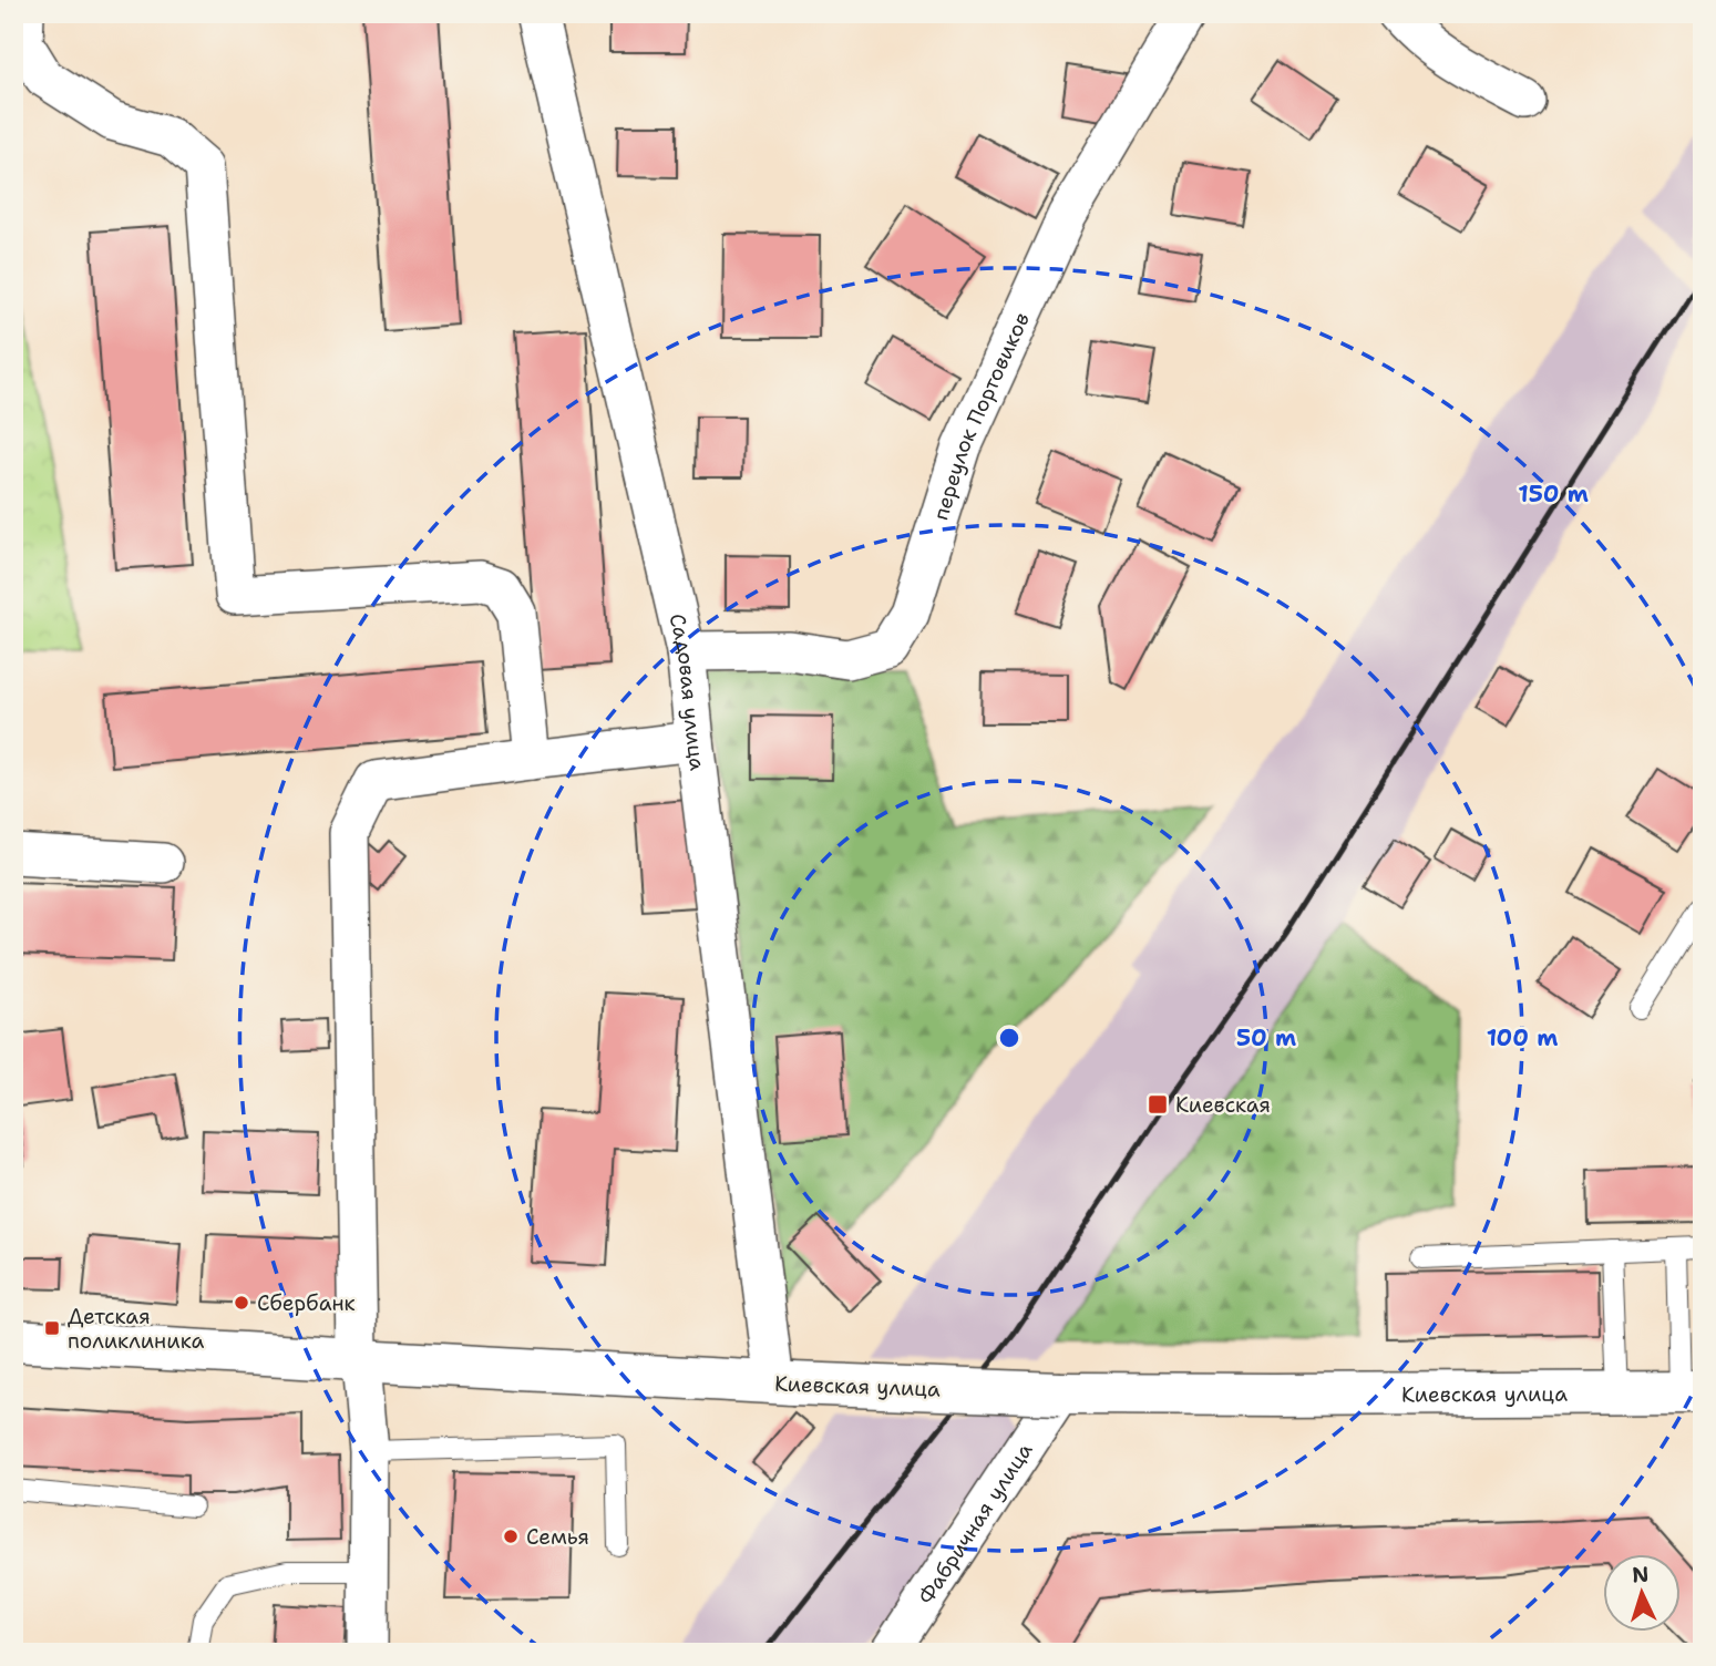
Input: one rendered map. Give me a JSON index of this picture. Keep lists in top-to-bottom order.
{
  "streets": {
    "main road": ["Киевская улица"],
    "street": ["переулок Портовиков", "Садовая улица", "Фабричная улица"]
  },
  "crossings": [
    ["переулок Портовиков", "Садовая улица"],
    ["Садовая улица", "Киевская улица"],
    ["Киевская улица", "Фабричная улица"]
  ],
  "places": {
    "transit": ["Киевская", "Детская поликлиника"],
    "other": ["Сбербанк", "Семья"]
  },
  "north": "top",
  "rings": ["150 m", "50 m", "100 m"]
}
